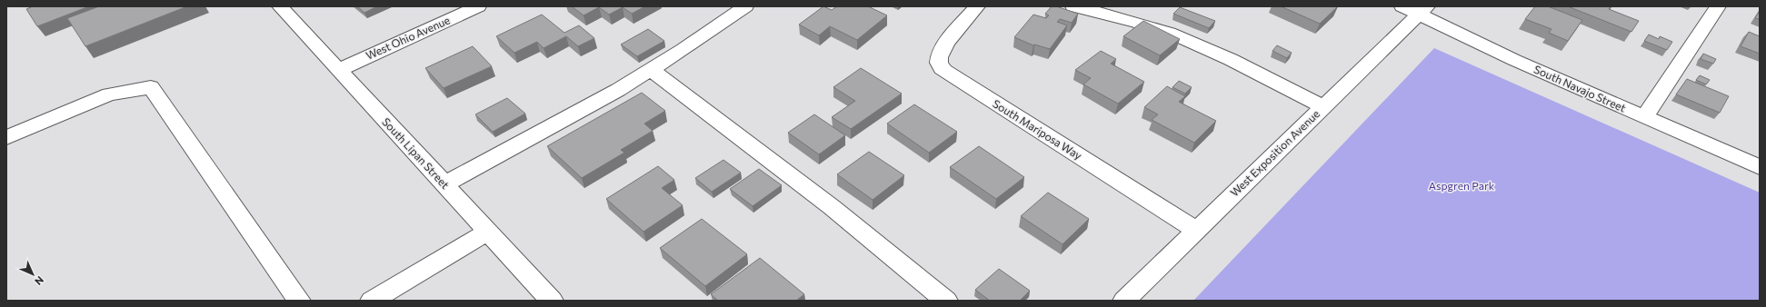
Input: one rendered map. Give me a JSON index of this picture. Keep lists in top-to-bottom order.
{
  "streets": {
    "street": [
      "West Ohio Avenue",
      "South Navajo Street",
      "South Mariposa Way",
      "South Lipan Street",
      "West Exposition Avenue"
    ]
  },
  "crossings": [
    ["West Ohio Avenue", "South Lipan Street"],
    ["South Navajo Street", "West Exposition Avenue"],
    ["South Mariposa Way", "West Exposition Avenue"]
  ],
  "parks": ["Aspgren Park"],
  "north": "bottom right"
}
